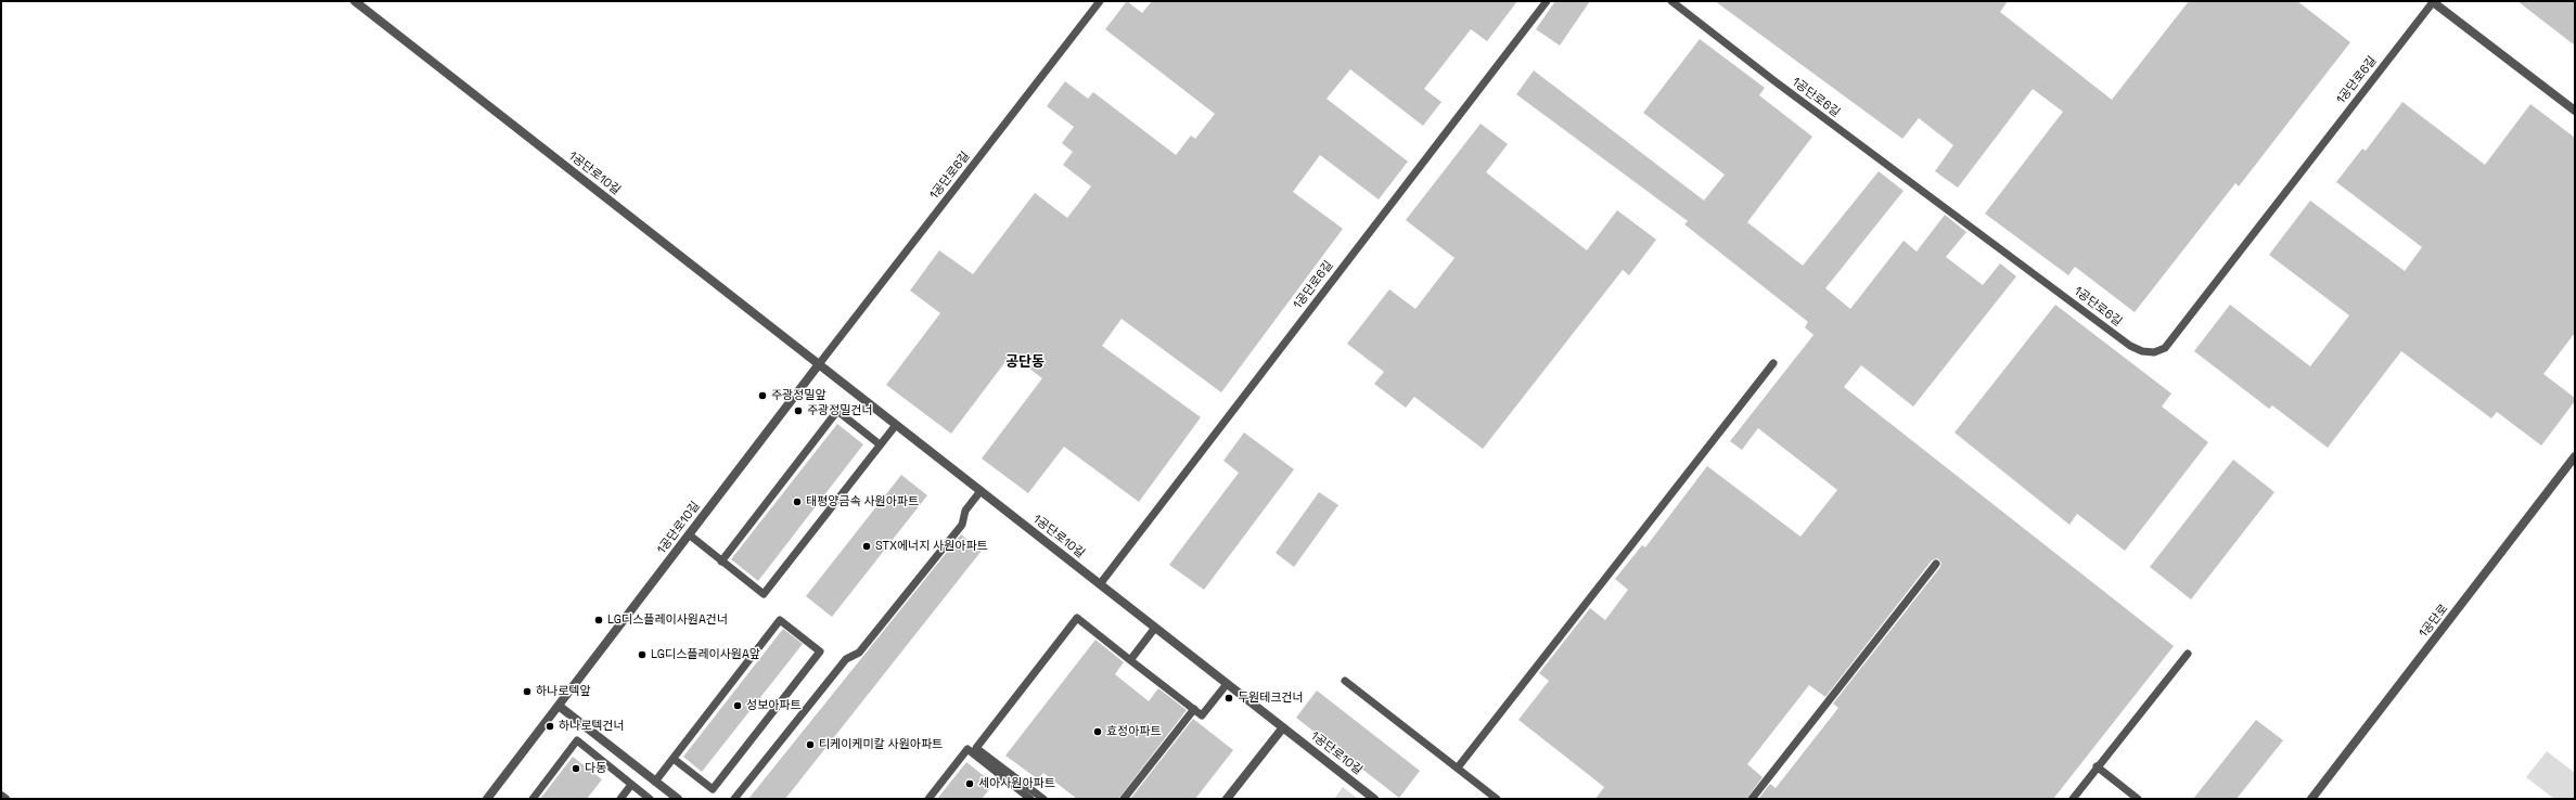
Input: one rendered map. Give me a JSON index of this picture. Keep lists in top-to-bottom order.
{
  "streets": {
    "street": ["1공단로6길", "1공단로10길", "1공단로"]
  },
  "crossings": [
    ["1공단로6길", "1공단로10길"]
  ],
  "districts": ["공단동"],
  "places": [
    "주광정밀앞",
    "주광정밀건너",
    "태평양금속 사원아파트",
    "STX에너지 사원아파트",
    "LG디스플레이사원A건너",
    "LG디스플레이사원A앞",
    "하나로텍앞",
    "두원테크건너",
    "성보아파트",
    "하나로텍건너",
    "효정아파트",
    "티케이케미칼 사원아파트",
    "다동",
    "세아사원아파트"
  ]
}
